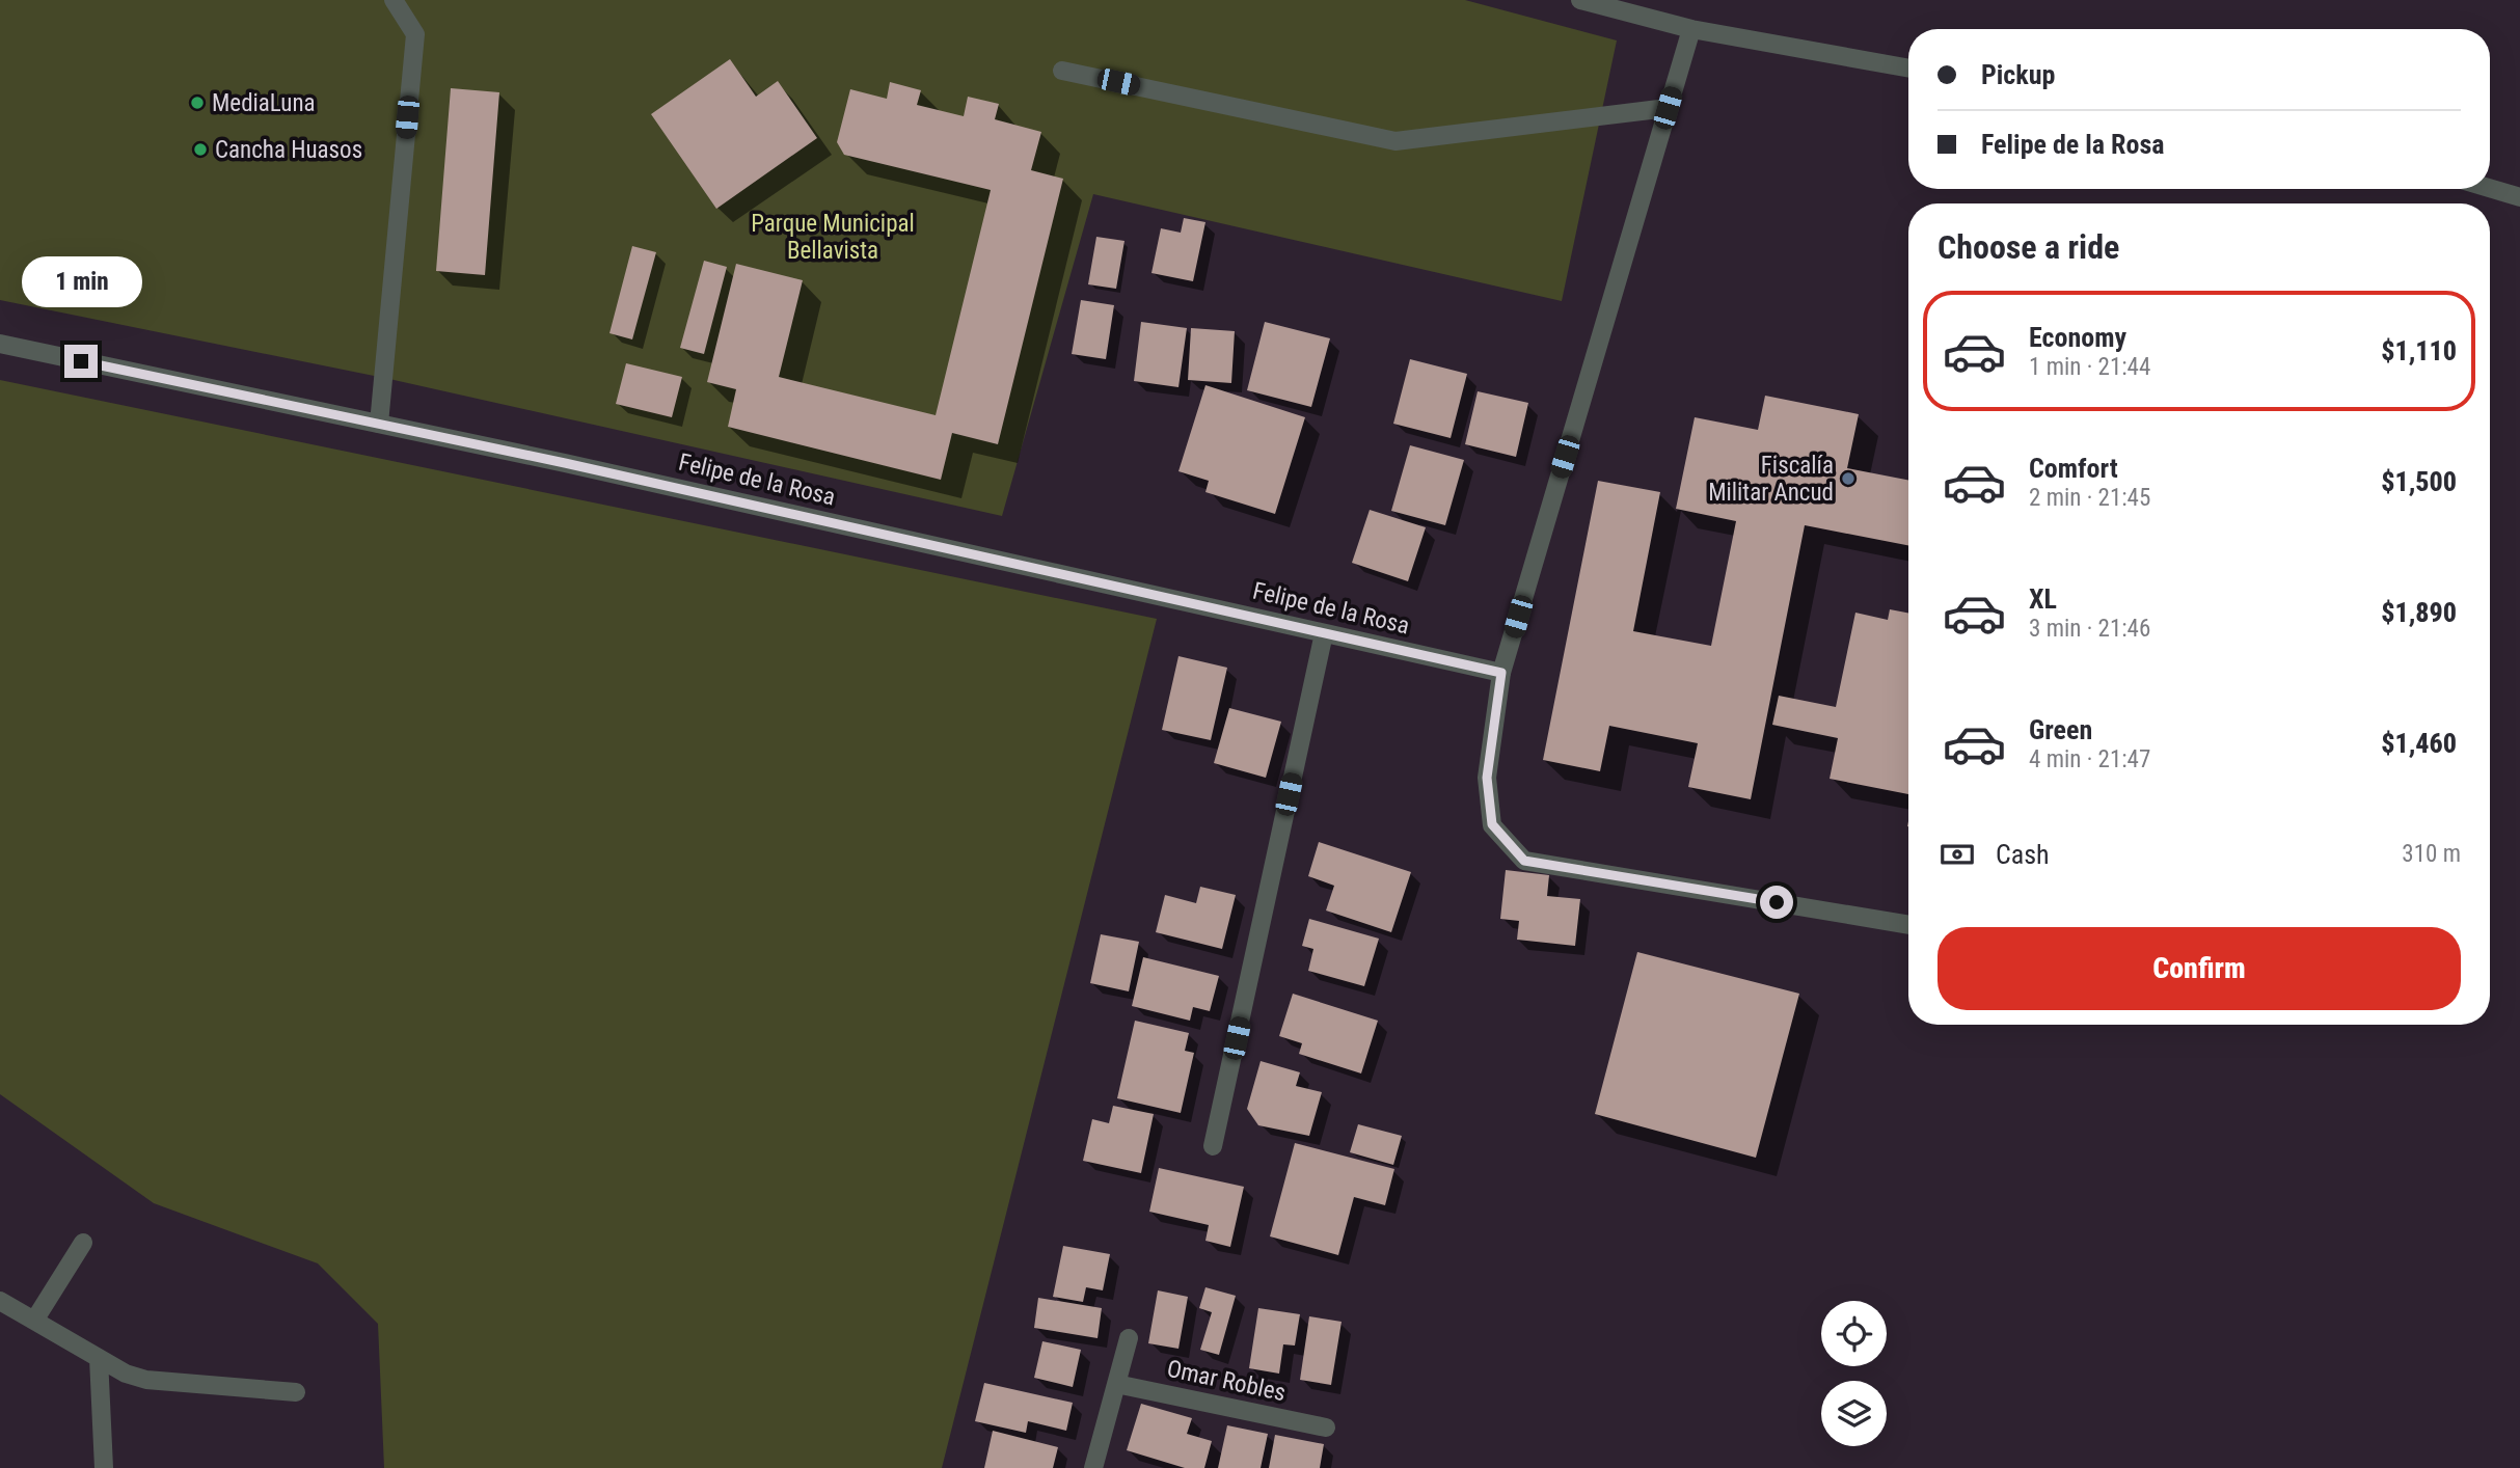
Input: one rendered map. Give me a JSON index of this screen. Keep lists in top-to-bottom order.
{
  "streets": {
    "street": ["Felipe de la Rosa", "Omar Robles"]
  },
  "parks": ["Parque Municipal Bellavista"],
  "places": ["MediaLuna", "Cancha Huasos", "Fiscalía Militar Ancud"],
  "page": {
    "banner": ["Pickup", "Felipe de la Rosa"],
    "heading": "Choose a ride",
    "bubble": "1 min",
    "list": [
      {
        "name": "Economy",
        "note": "1 min · 21:44",
        "value": "$1,110"
      },
      {
        "name": "Comfort",
        "note": "2 min · 21:45",
        "value": "$1,500"
      },
      {
        "name": "XL",
        "note": "3 min · 21:46",
        "value": "$1,890"
      },
      {
        "name": "Green",
        "note": "4 min · 21:47",
        "value": "$1,460"
      }
    ],
    "pay": ["Cash", "310 m"],
    "buttons": "Confirm"
  }
}
